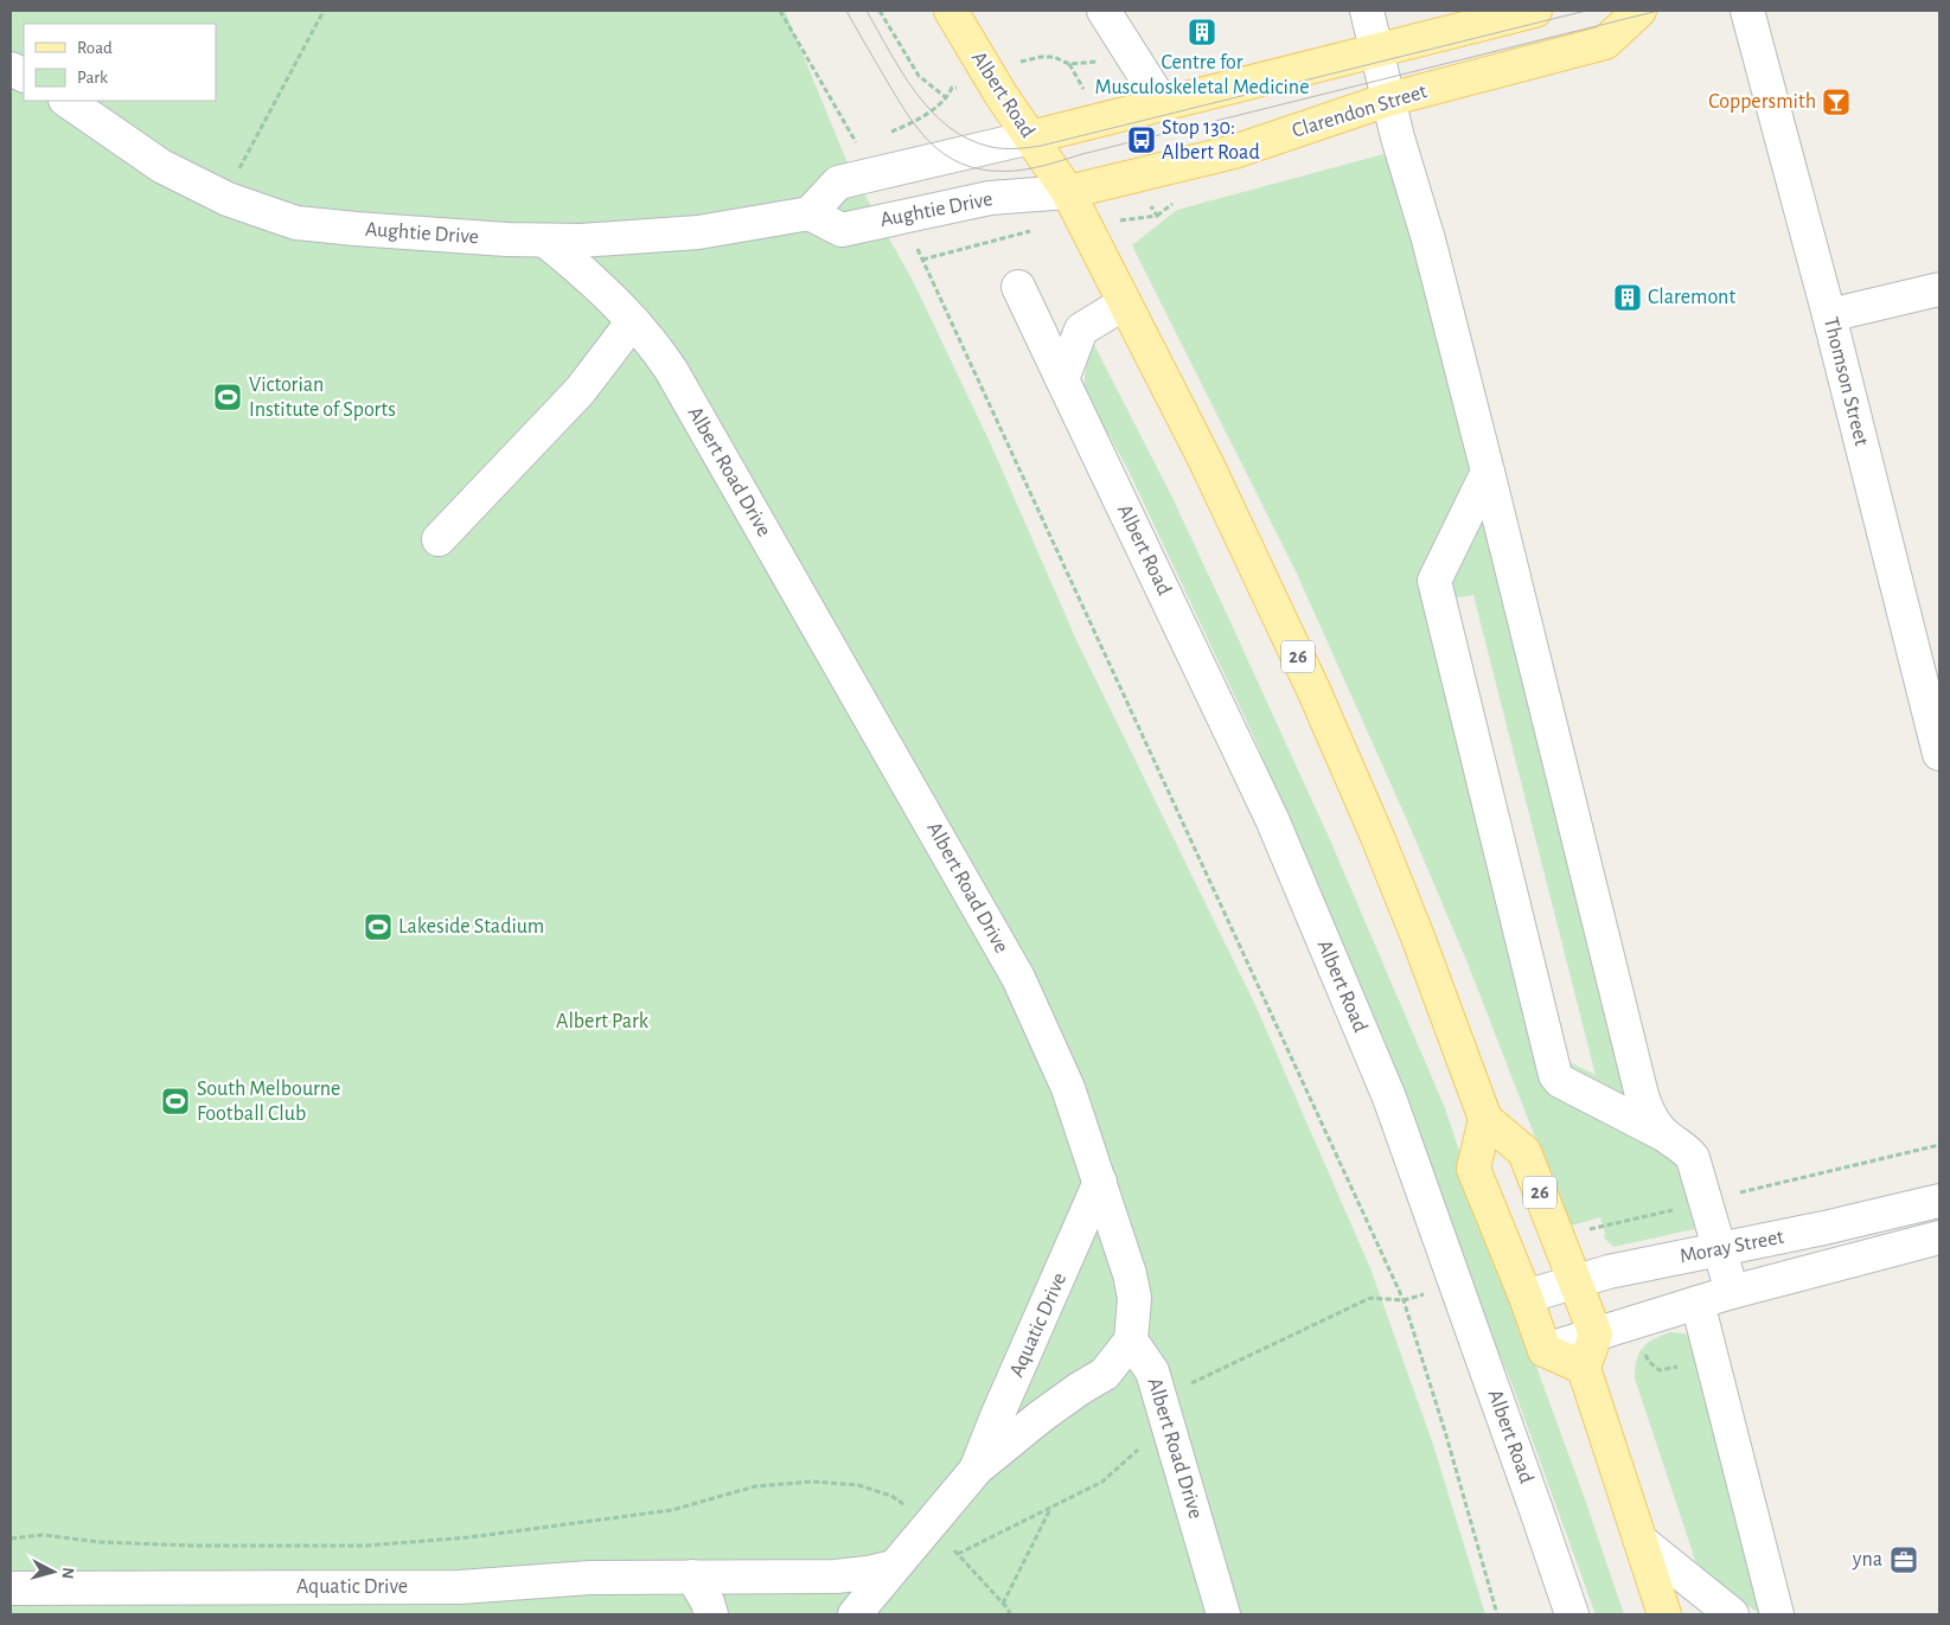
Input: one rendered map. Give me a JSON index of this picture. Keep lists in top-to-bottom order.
{
  "streets": {
    "main road": ["Albert Road", "Clarendon Street", "26"],
    "street": [
      "Aughtie Drive",
      "Thomson Street",
      "Albert Road Drive",
      "Moray Street",
      "Aquatic Drive"
    ]
  },
  "crossings": [
    ["Albert Road", "Clarendon Street"],
    ["Albert Road", "Aughtie Drive"],
    ["Albert Road", "Moray Street"],
    ["Clarendon Street", "Aughtie Drive"],
    ["Aughtie Drive", "Albert Road Drive"],
    ["Albert Road Drive", "Aquatic Drive"]
  ],
  "parks": ["Albert Park"],
  "places": {
    "building": ["Centre for Musculoskeletal Medicine", "Claremont"],
    "bar": ["Coppersmith"],
    "bus stop": ["Stop 130: Albert Road"],
    "sports": ["Victorian Institute of Sports", "Lakeside Stadium", "South Melbourne Football Club"],
    "office": ["yna"]
  },
  "legend": ["Road", "Park"],
  "north": "right"
}
